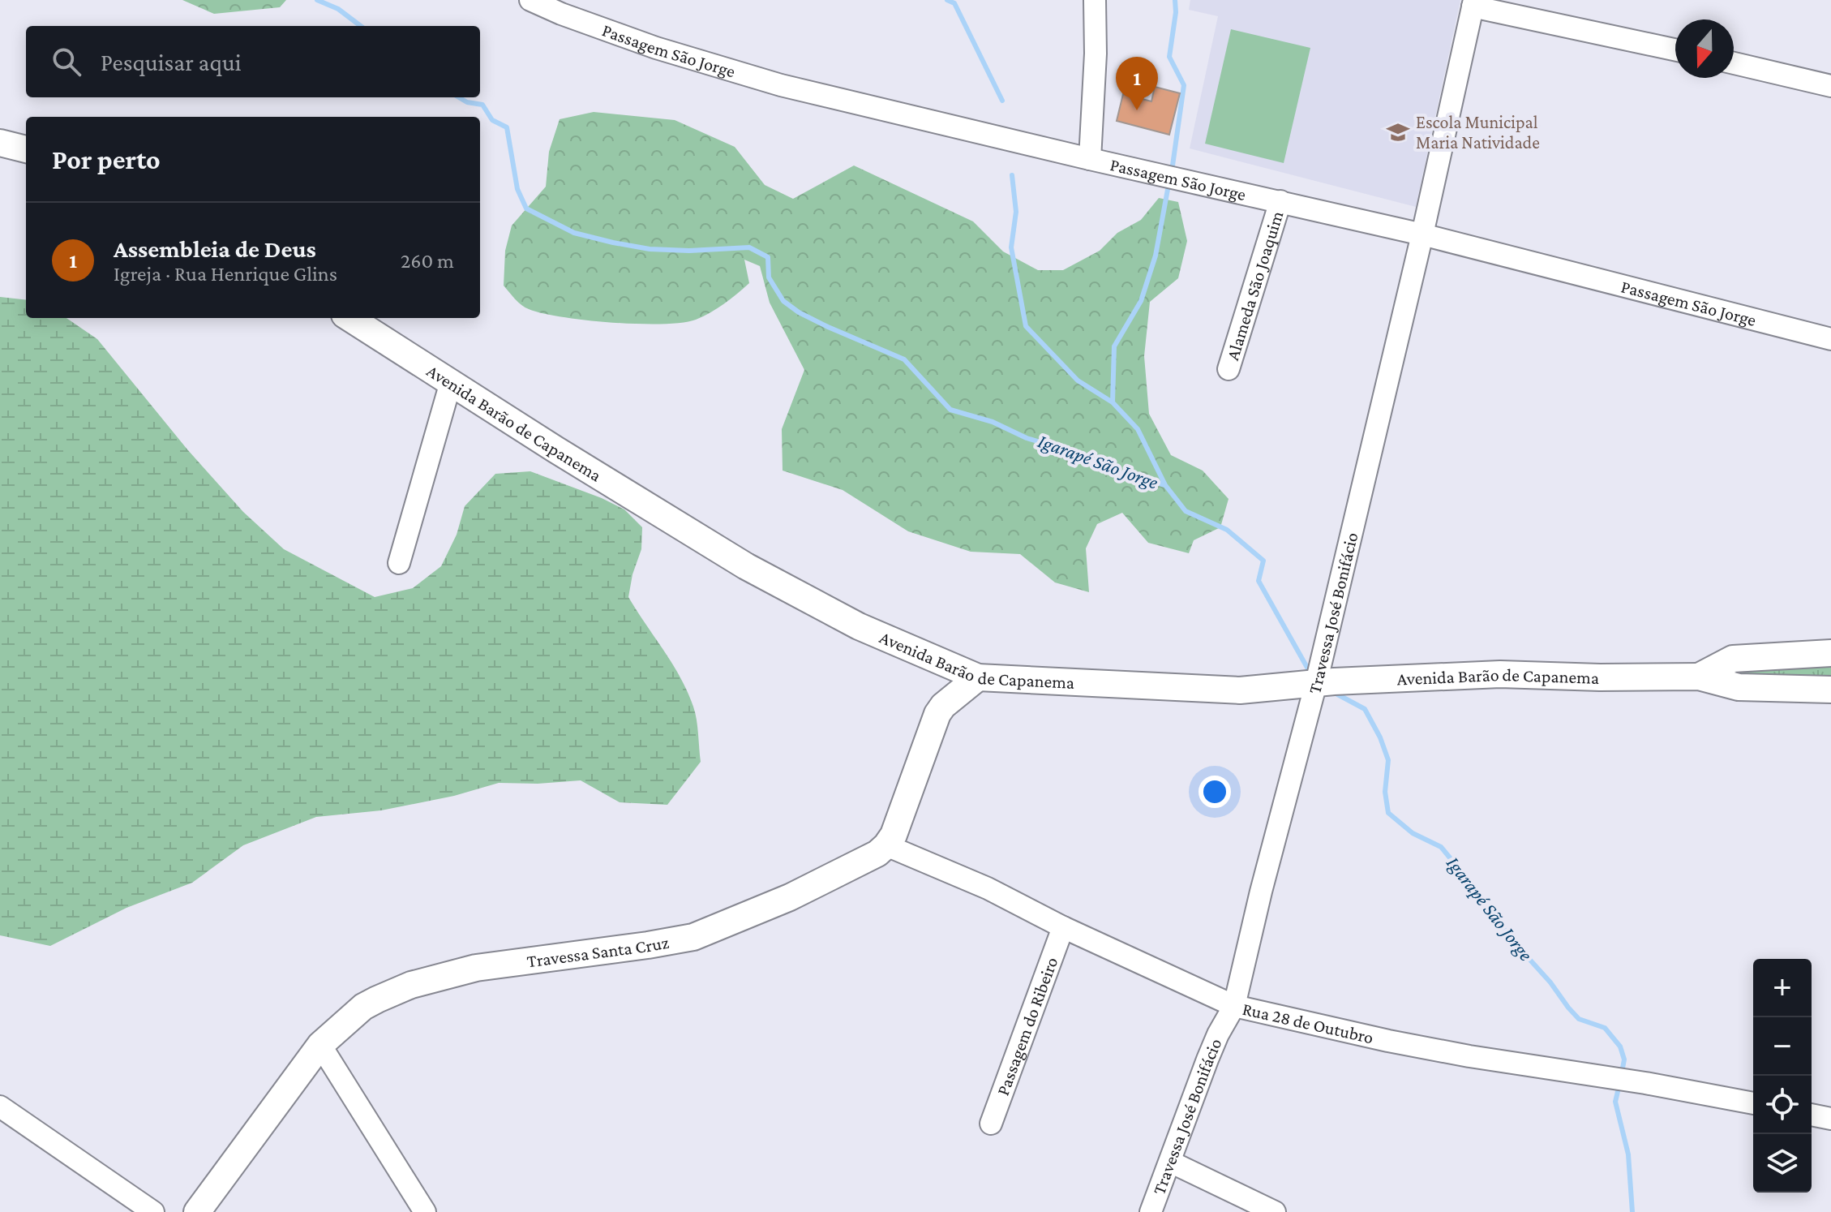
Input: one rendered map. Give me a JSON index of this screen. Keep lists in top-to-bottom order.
{
  "streets": {
    "street": [
      "Passagem São Jorge",
      "Alameda São Joaquim",
      "Avenida Barão de Capanema",
      "Travessa José Bonifácio",
      "Travessa Santa Cruz",
      "Rua 28 de Outubro",
      "Passagem do Ribeiro"
    ]
  },
  "crossings": [
    ["Passagem São Jorge", "Alameda São Joaquim"],
    ["Passagem São Jorge", "Travessa José Bonifácio"],
    ["Avenida Barão de Capanema", "Travessa José Bonifácio"],
    ["Avenida Barão de Capanema", "Travessa Santa Cruz"],
    ["Travessa José Bonifácio", "Rua 28 de Outubro"],
    ["Travessa Santa Cruz", "Rua 28 de Outubro"],
    ["Rua 28 de Outubro", "Passagem do Ribeiro"]
  ],
  "water": ["Igarapé São Jorge"],
  "places": {
    "school or university": ["Escola Municipal Maria Natividade"]
  },
  "north": "bottom",
  "page": {
    "search": "Pesquisar aqui",
    "pins": "1",
    "heading": "Por perto",
    "list": [
      {
        "mark": "1",
        "name": "Assembleia de Deus",
        "note": "Igreja · Rua Henrique Glins",
        "value": "260 m"
      }
    ],
    "map_buttons": ["+", "−"]
  }
}
